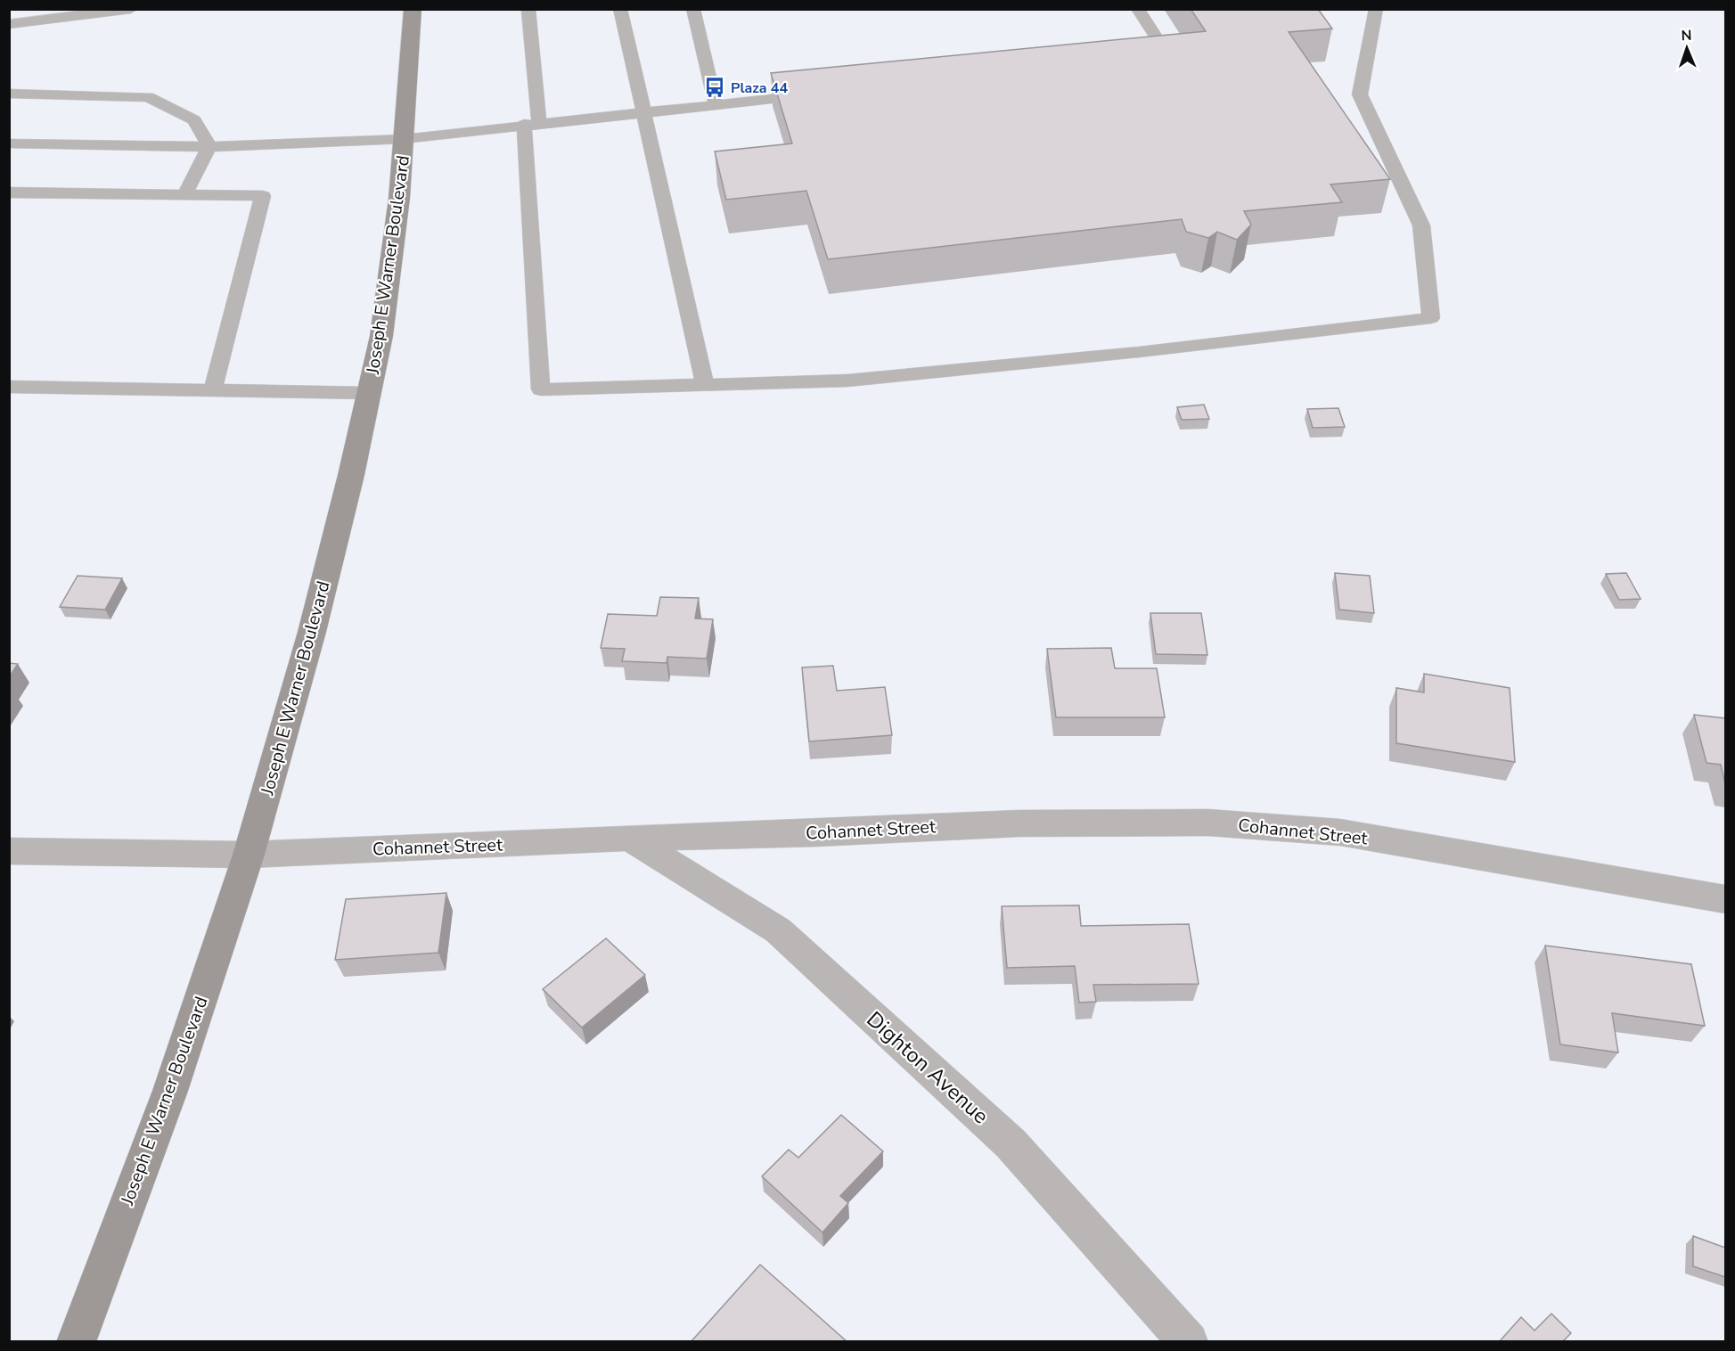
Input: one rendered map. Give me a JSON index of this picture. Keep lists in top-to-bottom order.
{
  "streets": {
    "main road": ["Joseph E Warner Boulevard"],
    "street": ["Cohannet Street", "Dighton Avenue"]
  },
  "crossings": [
    ["Joseph E Warner Boulevard", "Cohannet Street"],
    ["Cohannet Street", "Dighton Avenue"]
  ],
  "places": {
    "bus stop": ["Plaza 44"]
  },
  "north": "top"
}
